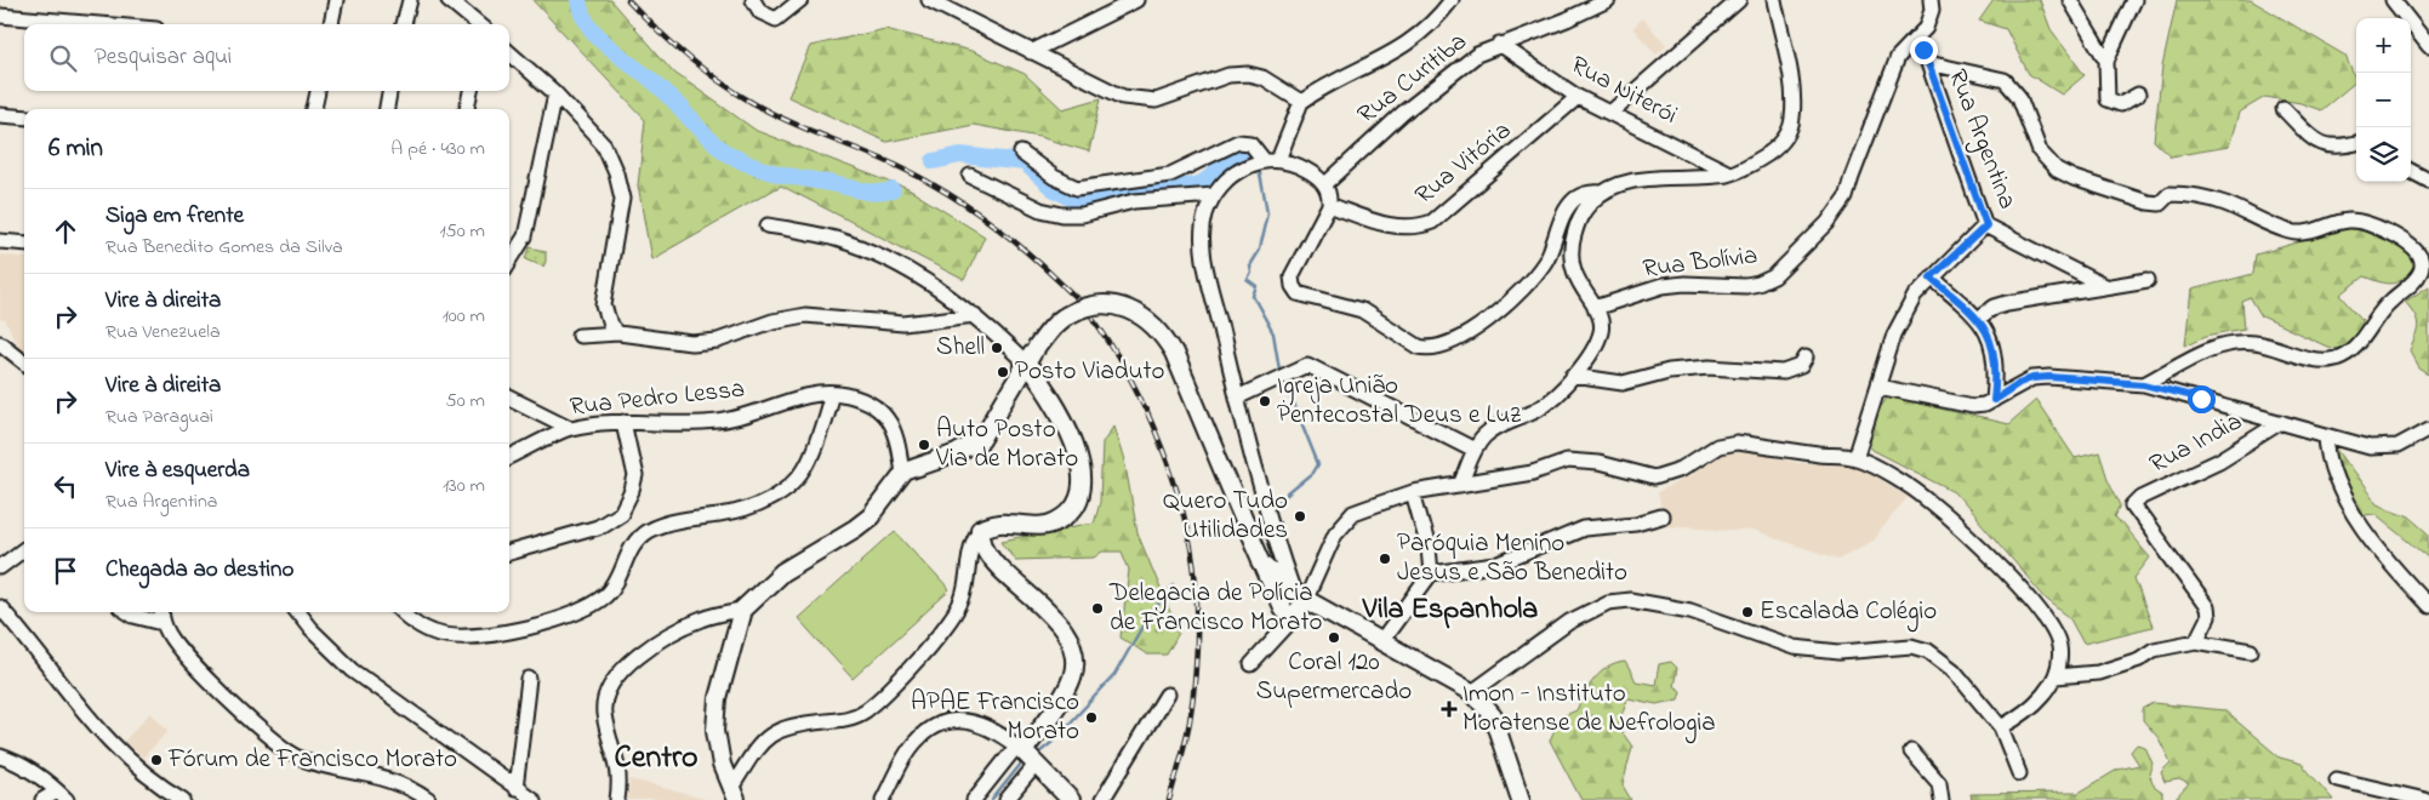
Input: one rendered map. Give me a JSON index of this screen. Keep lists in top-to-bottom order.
{
  "streets": {
    "street": [
      "Rua Curitiba",
      "Rua Niterói",
      "Rua Argentina",
      "Rua Vitória",
      "Rua Bolívia",
      "Rua Pedro Lessa",
      "Rua India"
    ]
  },
  "crossings": [
    ["Rua Curitiba", "Rua Niterói"],
    ["Rua Niterói", "Rua Vitória"]
  ],
  "districts": ["Vila Espanhola", "Centro"],
  "places": {
    "other": [
      "Shell",
      "Posto Viaduto",
      "Igreja União Pentecostal Deus e Luz",
      "Auto Posto Via de Morato",
      "Quero Tudo Utilidades",
      "Paróquia Menino Jesus e São Benedito",
      "Delegacia de Polícia de Francisco Morato",
      "Escalada Colégio",
      "Coral 120 Supermercado",
      "APAE Francisco Morato",
      "Fórum de Francisco Morato"
    ],
    "health": ["Imon - Instituto Moratense de Nefrologia"]
  },
  "page": {
    "map_buttons": ["+", "−"],
    "search": "Pesquisar aqui",
    "heading": ["6 min", "A pé · 430 m"],
    "list": [
      ["Siga em frente", "Rua Benedito Gomes da Silva", "150 m"],
      ["Vire à direita", "Rua Venezuela", "100 m"],
      ["Vire à direita", "Rua Paraguai", "50 m"],
      ["Vire à esquerda", "Rua Argentina", "130 m"],
      "Chegada ao destino"
    ]
  }
}
